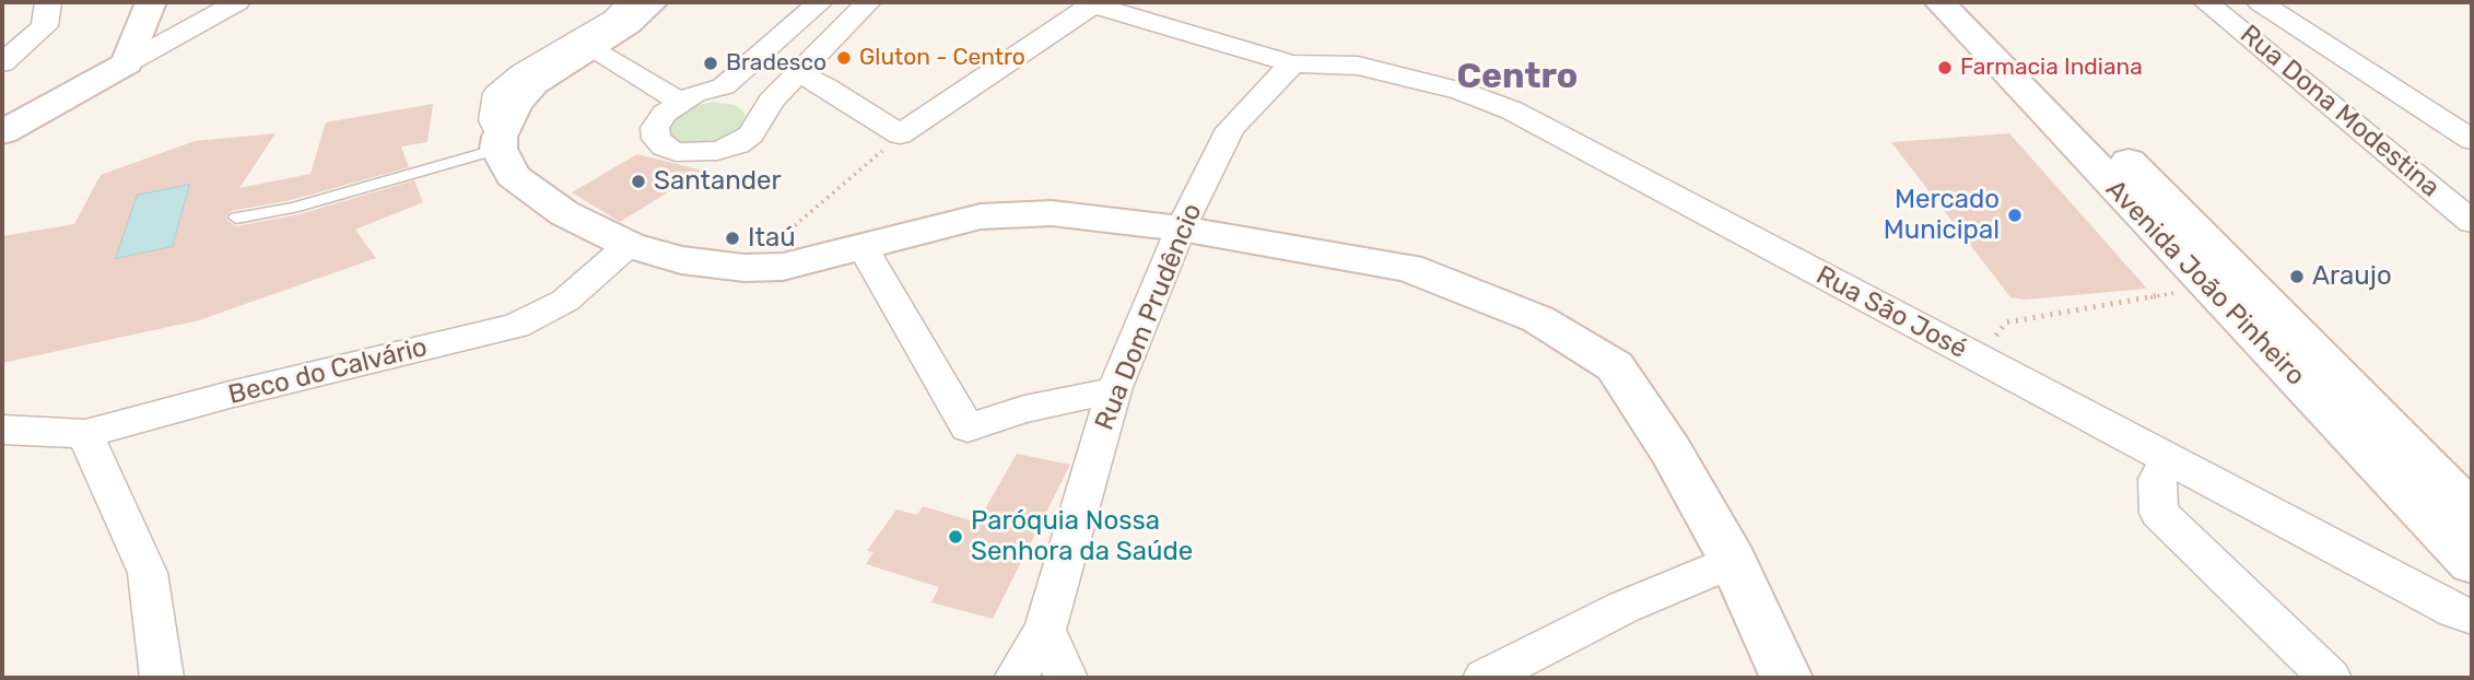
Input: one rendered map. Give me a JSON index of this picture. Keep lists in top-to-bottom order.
{
  "streets": {
    "street": [
      "Rua Dona Modestina",
      "Avenida João Pinheiro",
      "Rua São José",
      "Rua Dom Prudêncio",
      "Beco do Calvário"
    ]
  },
  "crossings": [
    ["Rua São José", "Rua Dom Prudêncio"]
  ],
  "districts": ["Centro"],
  "places": [
    "Gluton - Centro",
    "Bradesco",
    "Farmacia Indiana",
    "Santander",
    "Mercado Municipal",
    "Itaú",
    "Araujo",
    "Paróquia Nossa Senhora da Saúde"
  ]
}
